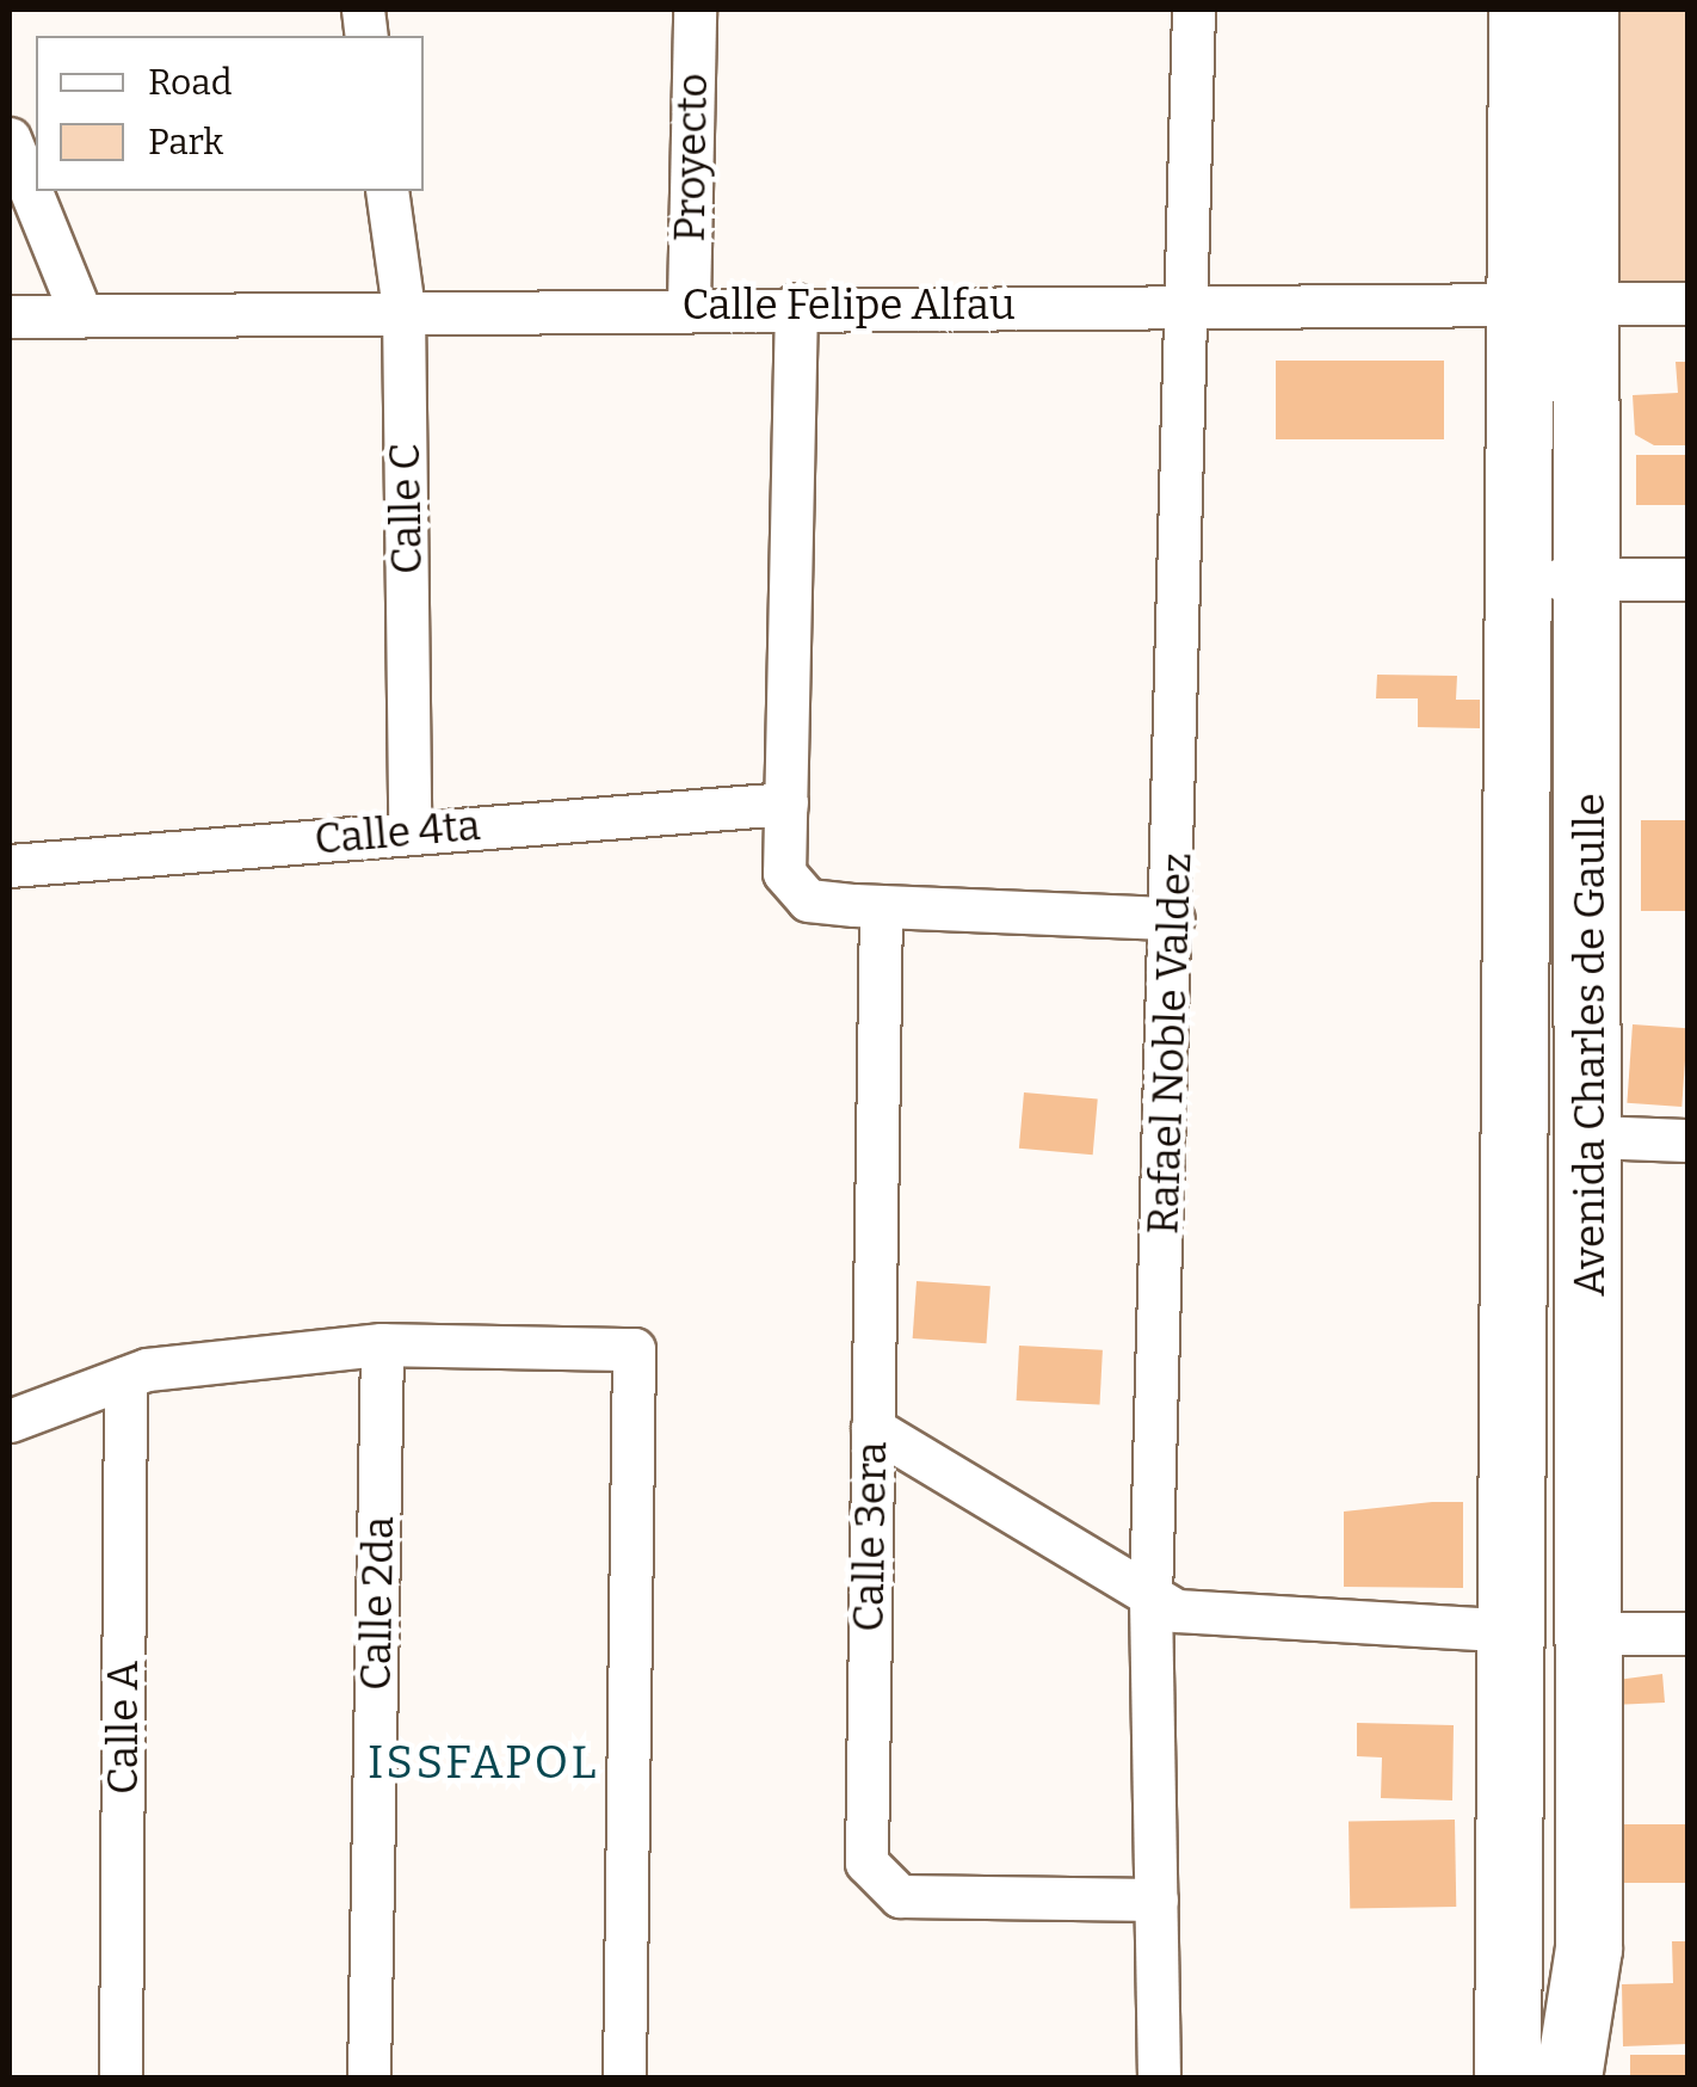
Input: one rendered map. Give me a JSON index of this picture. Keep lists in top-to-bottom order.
{
  "streets": {
    "main road": ["Avenida Charles de Gaulle"],
    "street": [
      "Proyecto",
      "Calle Felipe Alfau",
      "Calle C",
      "Calle 4ta",
      "Rafael Noble Valdez",
      "Calle 3era",
      "Calle 2da",
      "Calle A"
    ]
  },
  "crossings": [
    ["Proyecto", "Calle Felipe Alfau"],
    ["Calle Felipe Alfau", "Calle C"],
    ["Calle Felipe Alfau", "Rafael Noble Valdez"],
    ["Calle Felipe Alfau", "Avenida Charles de Gaulle"],
    ["Calle C", "Calle 4ta"],
    ["Rafael Noble Valdez", "Calle 3era"]
  ],
  "districts": ["ISSFAPOL"],
  "legend": ["Road", "Park"]
}
